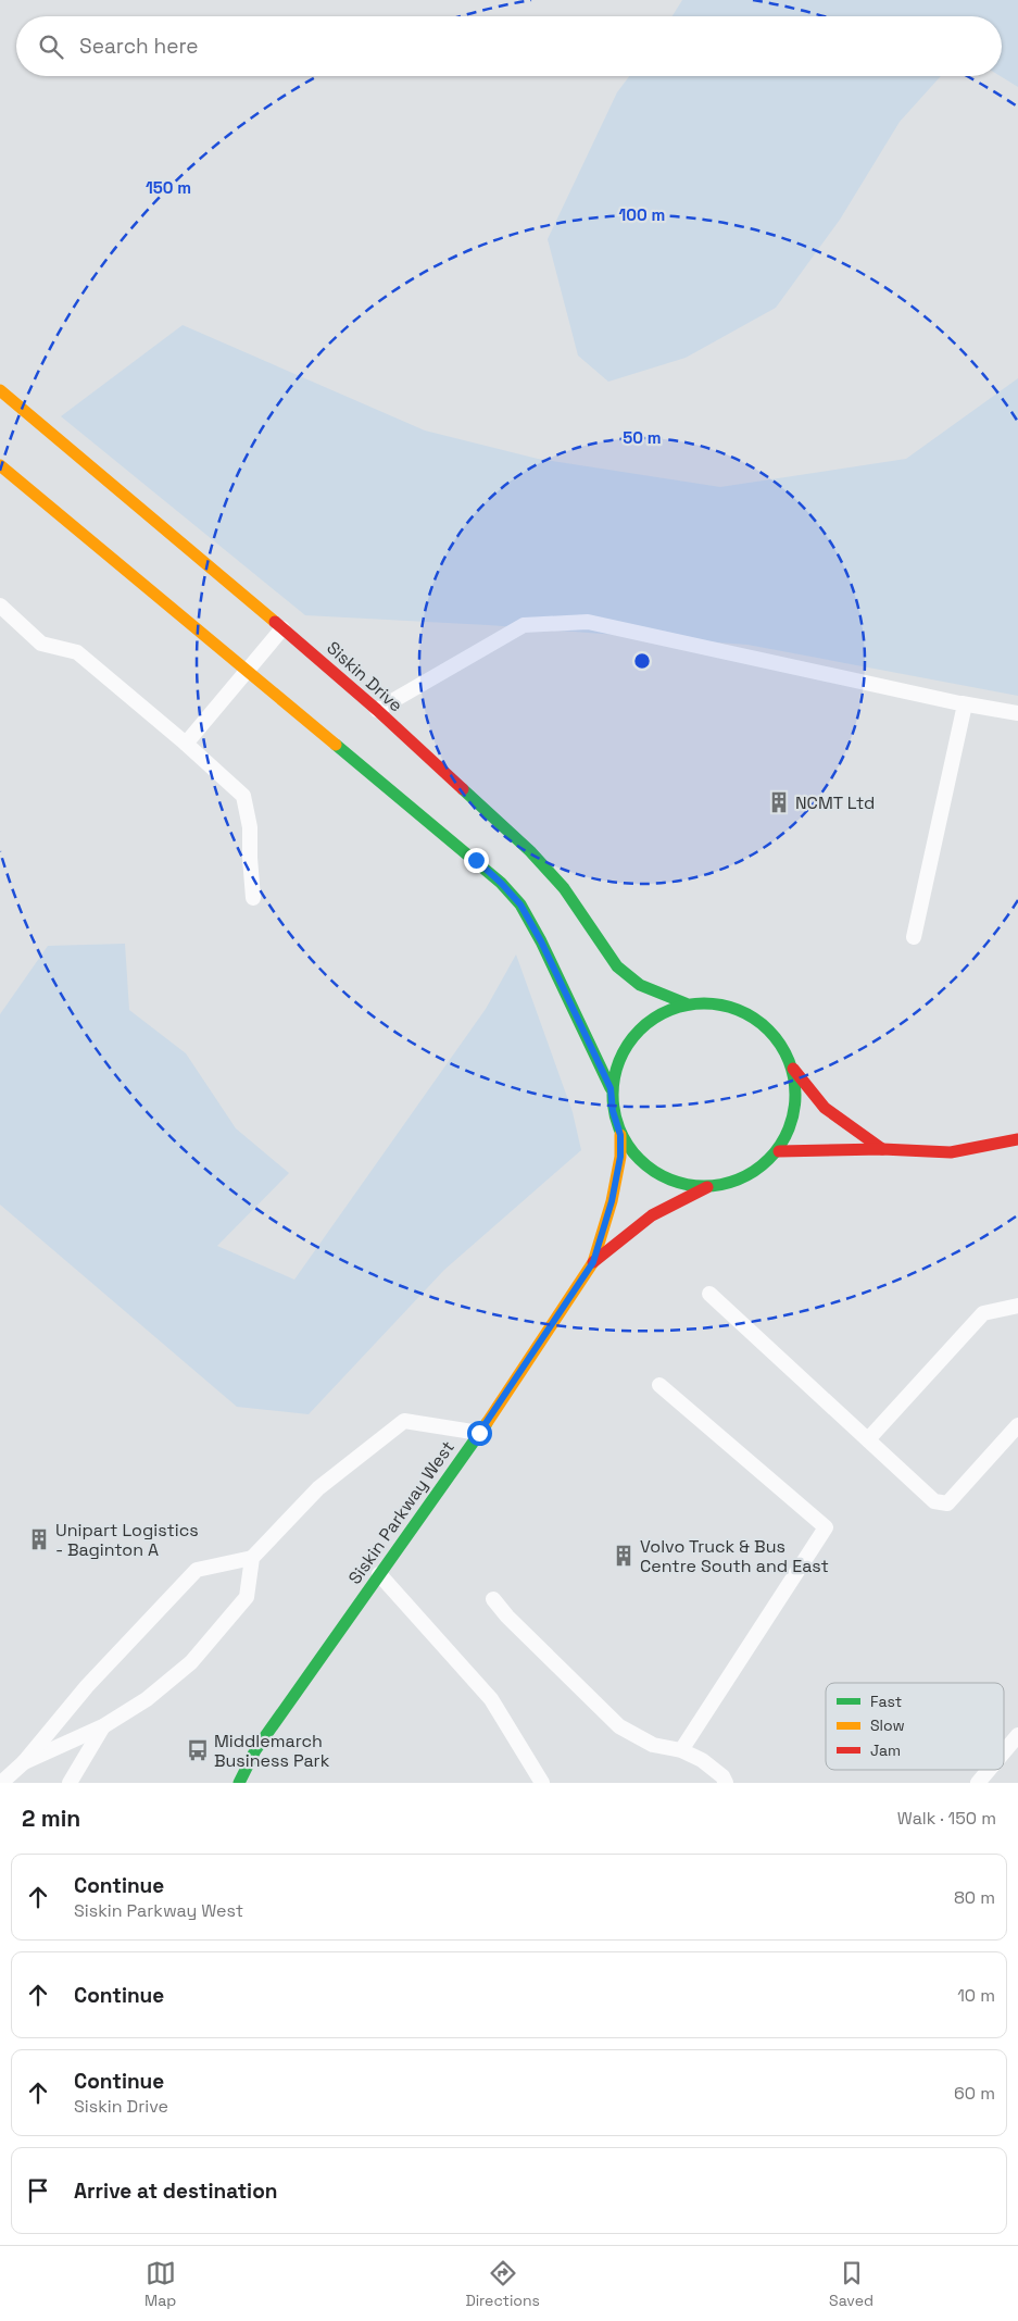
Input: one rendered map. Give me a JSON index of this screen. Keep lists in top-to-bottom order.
{
  "streets": {
    "street": ["Siskin Drive", "Siskin Parkway West"]
  },
  "crossings": [
    ["Siskin Drive", "Siskin Parkway West"]
  ],
  "places": {
    "building": ["NCMT Ltd", "Unipart Logistics - Baginton A", "Volvo Truck & Bus Centre South and East"],
    "bus stop": ["Middlemarch Business Park"]
  },
  "legend": ["Fast", "Slow", "Jam"],
  "page": {
    "search": "Search here",
    "heading": ["2 min", "Walk · 150 m"],
    "list": [
      ["Continue", "Siskin Parkway West", "80 m"],
      ["Continue", "10 m"],
      ["Continue", "Siskin Drive", "60 m"],
      "Arrive at destination"
    ],
    "nav": ["Map", "Directions", "Saved"]
  },
  "rings": ["150 m", "100 m", "50 m"]
}
